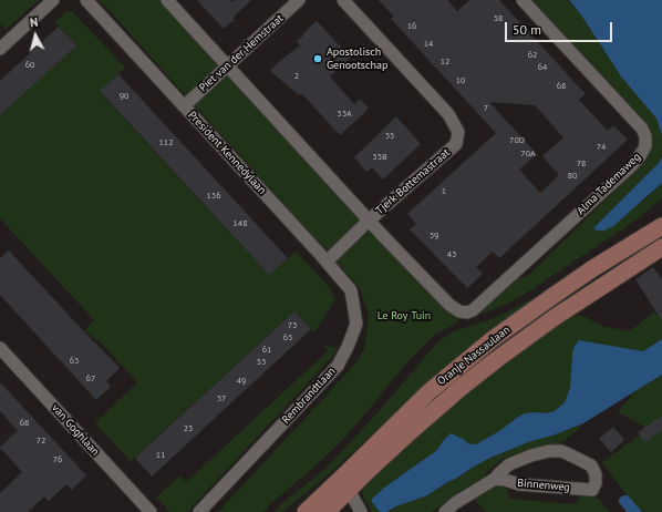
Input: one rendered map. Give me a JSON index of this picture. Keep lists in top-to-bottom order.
{
  "streets": {
    "main road": ["Oranje Nassaulaan"],
    "street": [
      "Piet van der Hemstraat",
      "President Kennedylaan",
      "Tjerk Bottemastraat",
      "Alma Tademaweg",
      "Rembrandtlaan",
      "van Goghlaan",
      "Binnenweg"
    ]
  },
  "crossings": [
    ["Piet van der Hemstraat", "President Kennedylaan"],
    ["President Kennedylaan", "Rembrandtlaan"],
    ["Tjerk Bottemastraat", "Alma Tademaweg"]
  ],
  "parks": ["Le Roy Tuin"],
  "places": ["Apostolisch Genootschap"],
  "house_numbers": [
    "58",
    "16",
    "14",
    "62",
    "12",
    "60",
    "64",
    "2",
    "10",
    "68",
    "90",
    "7",
    "33A",
    "35",
    "70D",
    "112",
    "74",
    "70A",
    "35B",
    "78",
    "80",
    "1",
    "136",
    "148",
    "39",
    "43",
    "73",
    "65",
    "61",
    "63",
    "53",
    "67",
    "49",
    "37",
    "68",
    "25",
    "72",
    "11",
    "76"
  ],
  "scale_bar": "50 m",
  "north": "top"
}
